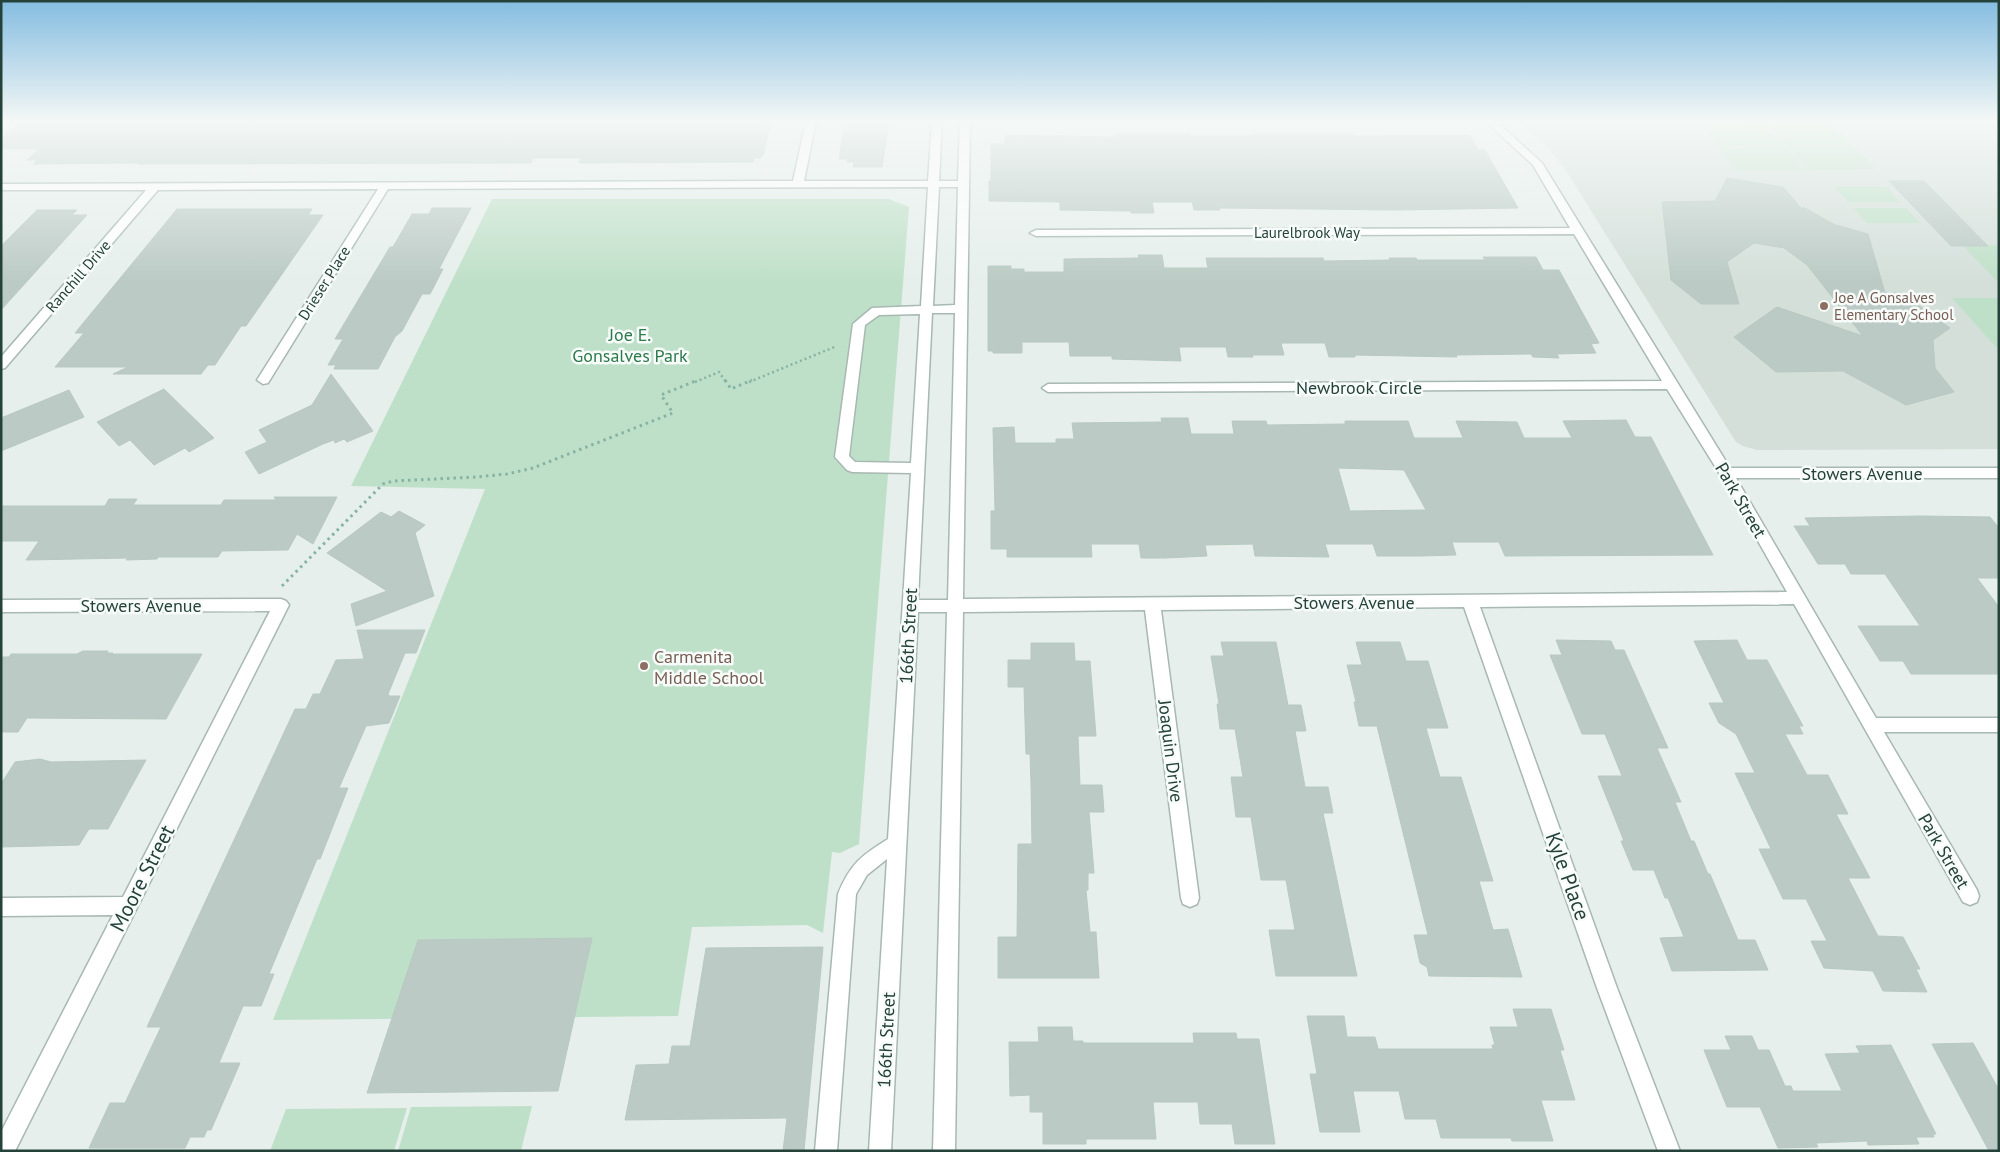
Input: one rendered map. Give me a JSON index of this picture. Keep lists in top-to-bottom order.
{
  "streets": {
    "street": [
      "Laurelbrook Way",
      "Ranchill Drive",
      "Drieser Place",
      "Newbrook Circle",
      "Stowers Avenue",
      "Park Street",
      "166th Street",
      "Joaquin Drive",
      "Kyle Place",
      "Moore Street"
    ]
  },
  "crossings": [
    ["Laurelbrook Way", "Park Street"],
    ["Newbrook Circle", "Park Street"],
    ["Stowers Avenue", "Park Street"],
    ["Stowers Avenue", "166th Street"],
    ["Stowers Avenue", "Joaquin Drive"],
    ["Stowers Avenue", "Kyle Place"],
    ["Stowers Avenue", "Moore Street"]
  ],
  "parks": ["Joe E. Gonsalves Park"],
  "places": ["Joe A Gonsalves Elementary School", "Carmenita Middle School"]
}
